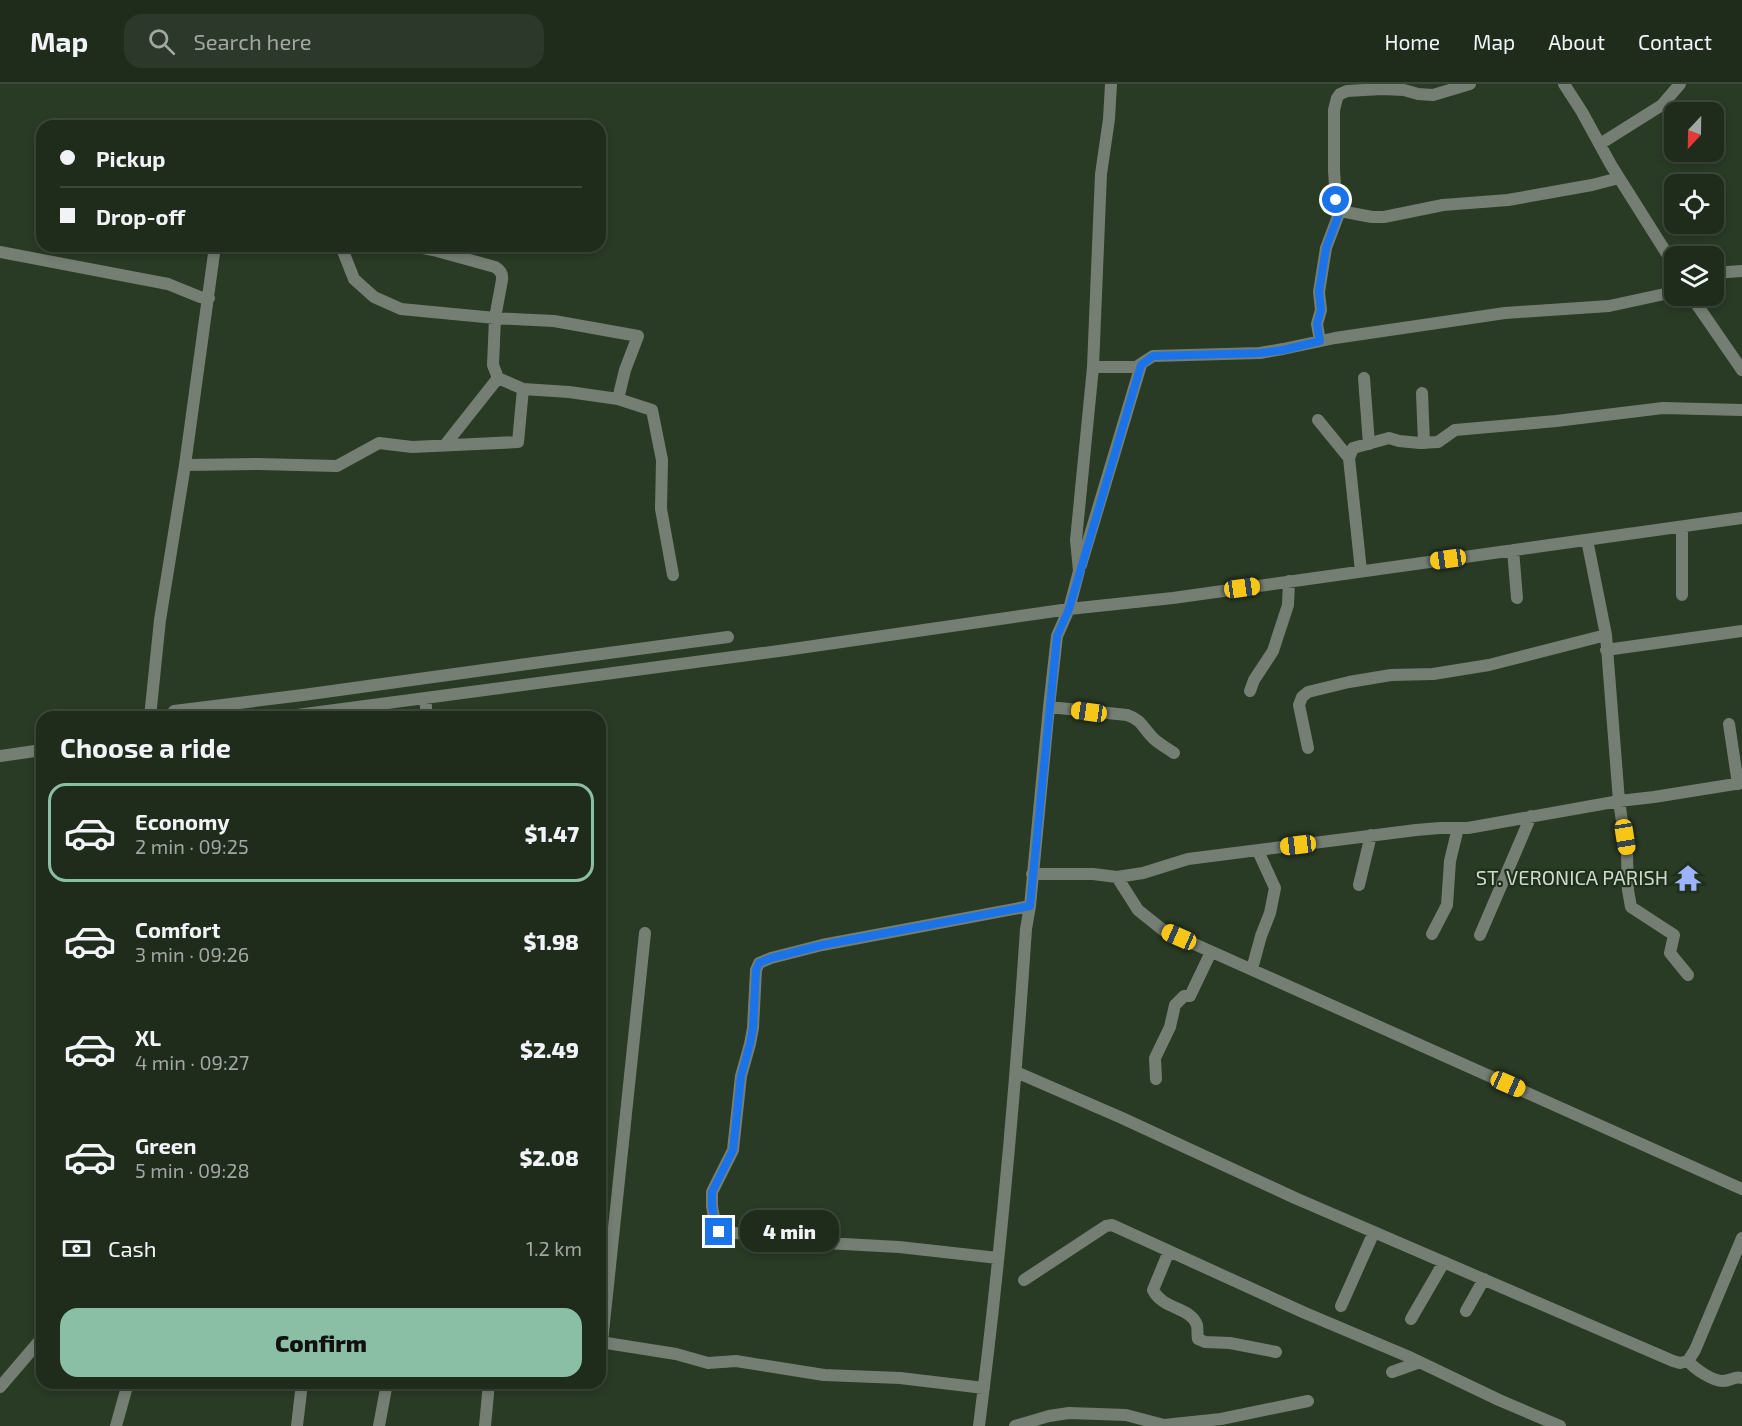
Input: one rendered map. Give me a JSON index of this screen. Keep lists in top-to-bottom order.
{
  "places": {
    "temple": ["ST. VERONICA PARISH"]
  },
  "north": "bottom",
  "page": {
    "header": "Map",
    "search": "Search here",
    "nav": [
      "Home",
      "Map",
      "About",
      "Contact"
    ],
    "banner": ["Pickup", "Drop-off"],
    "heading": "Choose a ride",
    "list": [
      {
        "name": "Economy",
        "note": "2 min · 09:25",
        "value": "$1.47"
      },
      {
        "name": "Comfort",
        "note": "3 min · 09:26",
        "value": "$1.98"
      },
      {
        "name": "XL",
        "note": "4 min · 09:27",
        "value": "$2.49"
      },
      {
        "name": "Green",
        "note": "5 min · 09:28",
        "value": "$2.08"
      }
    ],
    "bubble": "4 min",
    "pay": ["Cash", "1.2 km"],
    "buttons": "Confirm"
  }
}
